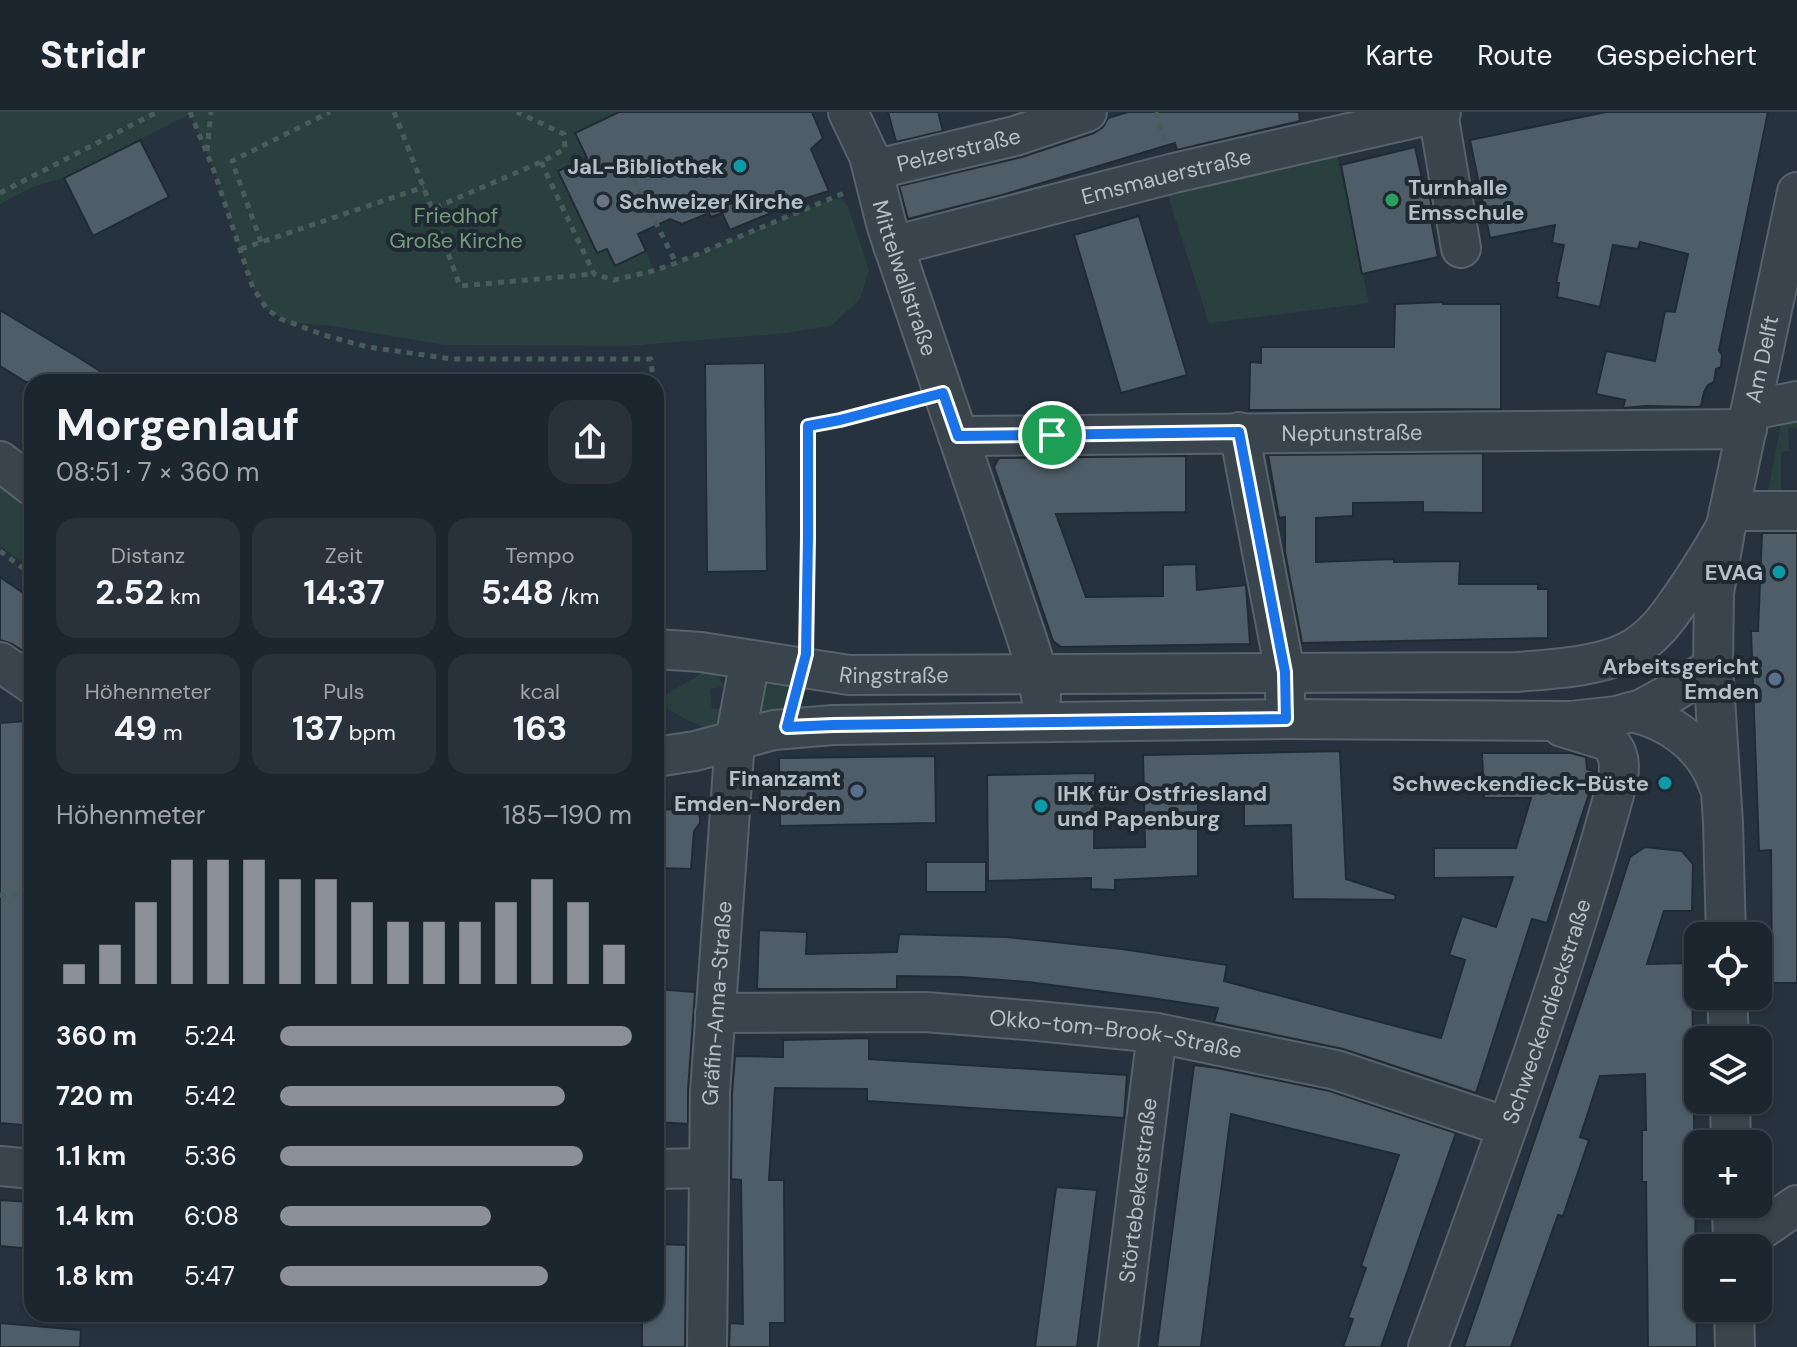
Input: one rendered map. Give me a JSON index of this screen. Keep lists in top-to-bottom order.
{
  "streets": {
    "street": [
      "Pelzerstraße",
      "Emsmauerstraße",
      "Mittelwallstraße",
      "Am Delft",
      "Neptunstraße",
      "Ringstraße",
      "Gräfin-Anna-Straße",
      "Schweckendieckstraße",
      "Okko-tom-Brook-Straße",
      "Störtebekerstraße"
    ]
  },
  "crossings": [
    ["Pelzerstraße", "Mittelwallstraße"],
    ["Emsmauerstraße", "Mittelwallstraße"],
    ["Mittelwallstraße", "Neptunstraße"],
    ["Mittelwallstraße", "Ringstraße"],
    ["Am Delft", "Neptunstraße"],
    ["Am Delft", "Ringstraße"],
    ["Ringstraße", "Gräfin-Anna-Straße"],
    ["Gräfin-Anna-Straße", "Okko-tom-Brook-Straße"],
    ["Schweckendieckstraße", "Okko-tom-Brook-Straße"],
    ["Okko-tom-Brook-Straße", "Störtebekerstraße"]
  ],
  "parks": ["Friedhof Große Kirche"],
  "places": [
    "JaL-Bibliothek",
    "Turnhalle Emsschule",
    "Schweizer Kirche",
    "EVAG",
    "Arbeitsgericht Emden",
    "Schweckendieck-Büste",
    "Finanzamt Emden-Norden",
    "IHK für Ostfriesland und Papenburg"
  ],
  "page": {
    "header": "Stridr",
    "nav": ["Karte", "Route", "Gespeichert"],
    "heading": ["Morgenlauf", "08:51 · 7 × 360 m"],
    "stats": [
      ["Distanz", "2.52 km"],
      ["Zeit", "14:37"],
      ["Tempo", "5:48 /km"],
      ["Höhenmeter", "49 m"],
      ["Puls", "137 bpm"],
      ["kcal", "163"]
    ],
    "chart": ["Höhenmeter", "185–190 m"],
    "map_buttons": ["+", "−"],
    "list": [
      {
        "name": "360 m",
        "note": "5:24"
      },
      {
        "name": "720 m",
        "note": "5:42"
      },
      {
        "name": "1.1 km",
        "note": "5:36"
      },
      {
        "name": "1.4 km",
        "note": "6:08"
      },
      {
        "name": "1.8 km",
        "note": "5:47"
      }
    ]
  }
}
